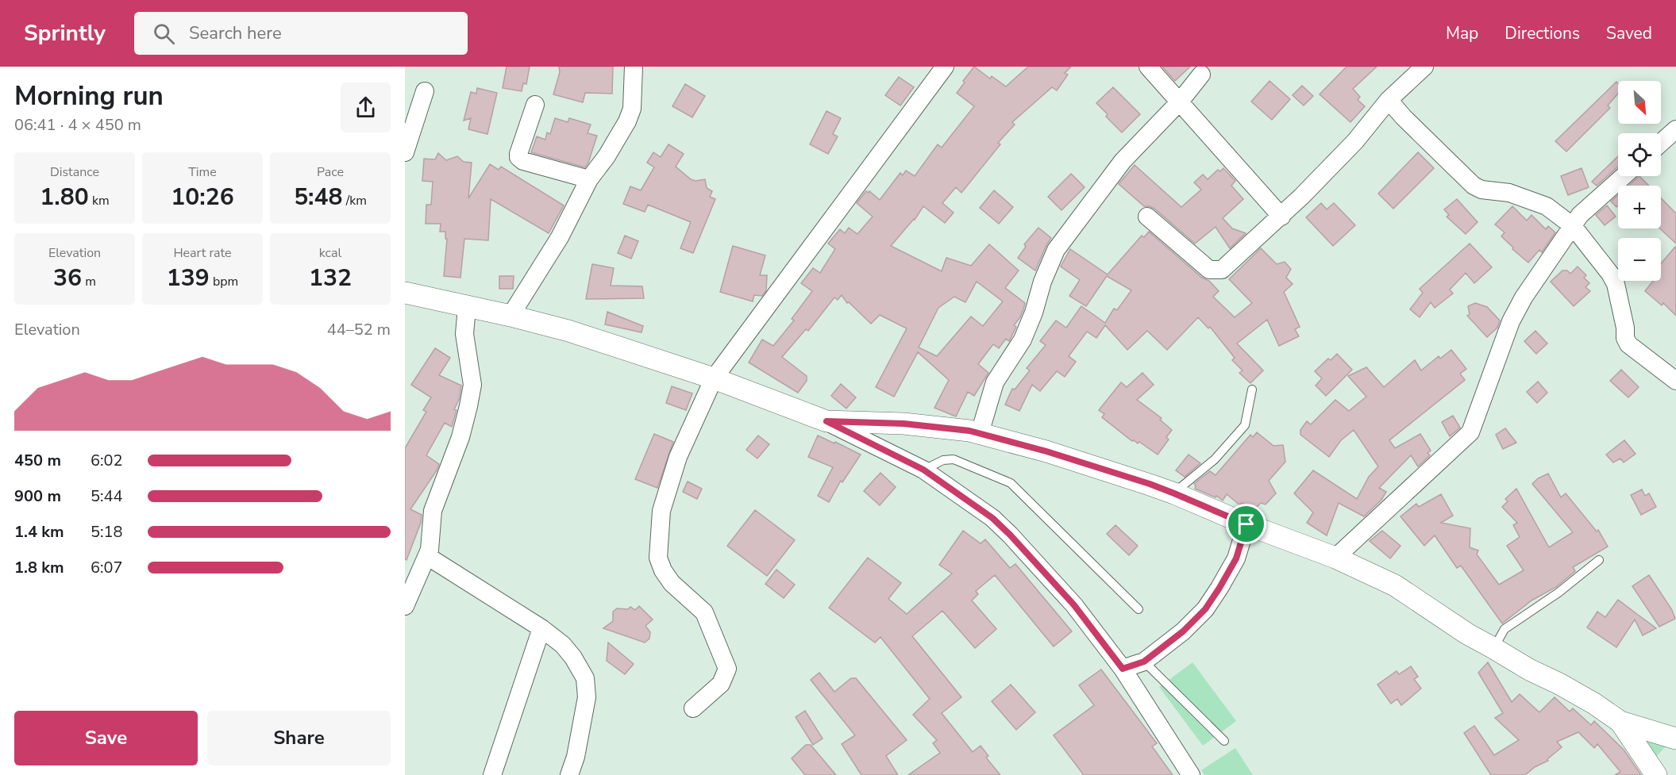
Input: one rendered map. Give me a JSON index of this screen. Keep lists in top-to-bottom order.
{
  "north": "bottom right",
  "page": {
    "header": "Sprintly",
    "search": "Search here",
    "nav": ["Map", "Directions", "Saved"],
    "heading": ["Morning run", "06:41 · 4 × 450 m"],
    "map_buttons": ["+", "−"],
    "stats": [
      ["Distance", "1.80 km"],
      ["Time", "10:26"],
      ["Pace", "5:48 /km"],
      ["Elevation", "36 m"],
      ["Heart rate", "139 bpm"],
      ["kcal", "132"]
    ],
    "chart": ["Elevation", "44–52 m"],
    "list": [
      {
        "name": "450 m",
        "note": "6:02"
      },
      {
        "name": "900 m",
        "note": "5:44"
      },
      {
        "name": "1.4 km",
        "note": "5:18"
      },
      {
        "name": "1.8 km",
        "note": "6:07"
      }
    ],
    "buttons": ["Save", "Share"]
  }
}
